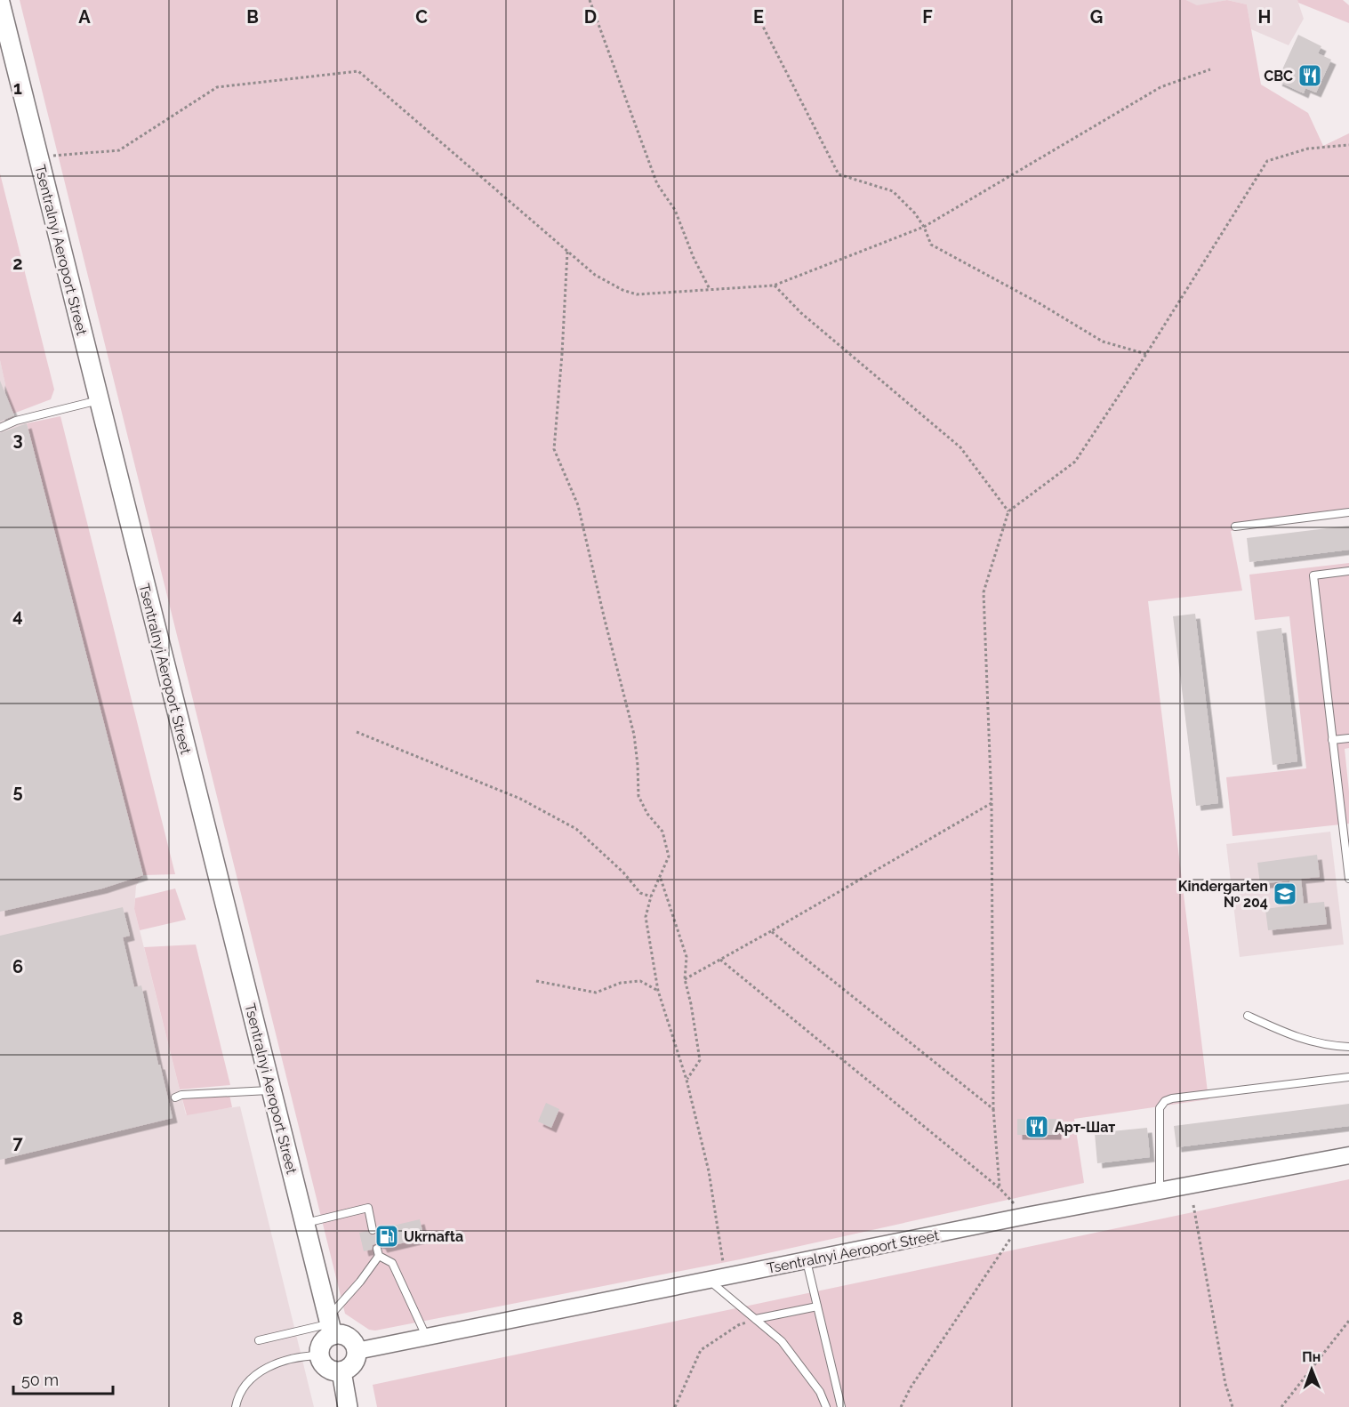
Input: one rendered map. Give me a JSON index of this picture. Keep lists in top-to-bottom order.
{
  "streets": {
    "main road": ["Tsentralnyi Aeroport Street"]
  },
  "places": {
    "restaurant": ["СВС", "Арт-Шат"],
    "school or university": ["Kindergarten № 204"],
    "fuel station": ["Ukrnafta"]
  },
  "scale_bar": "50 m",
  "north": "top",
  "grid": {
    "columns": [
      "A",
      "B",
      "C",
      "D",
      "E",
      "F",
      "G",
      "H"
    ],
    "rows": [
      "1",
      "2",
      "3",
      "4",
      "5",
      "6",
      "7",
      "8"
    ]
  }
}
